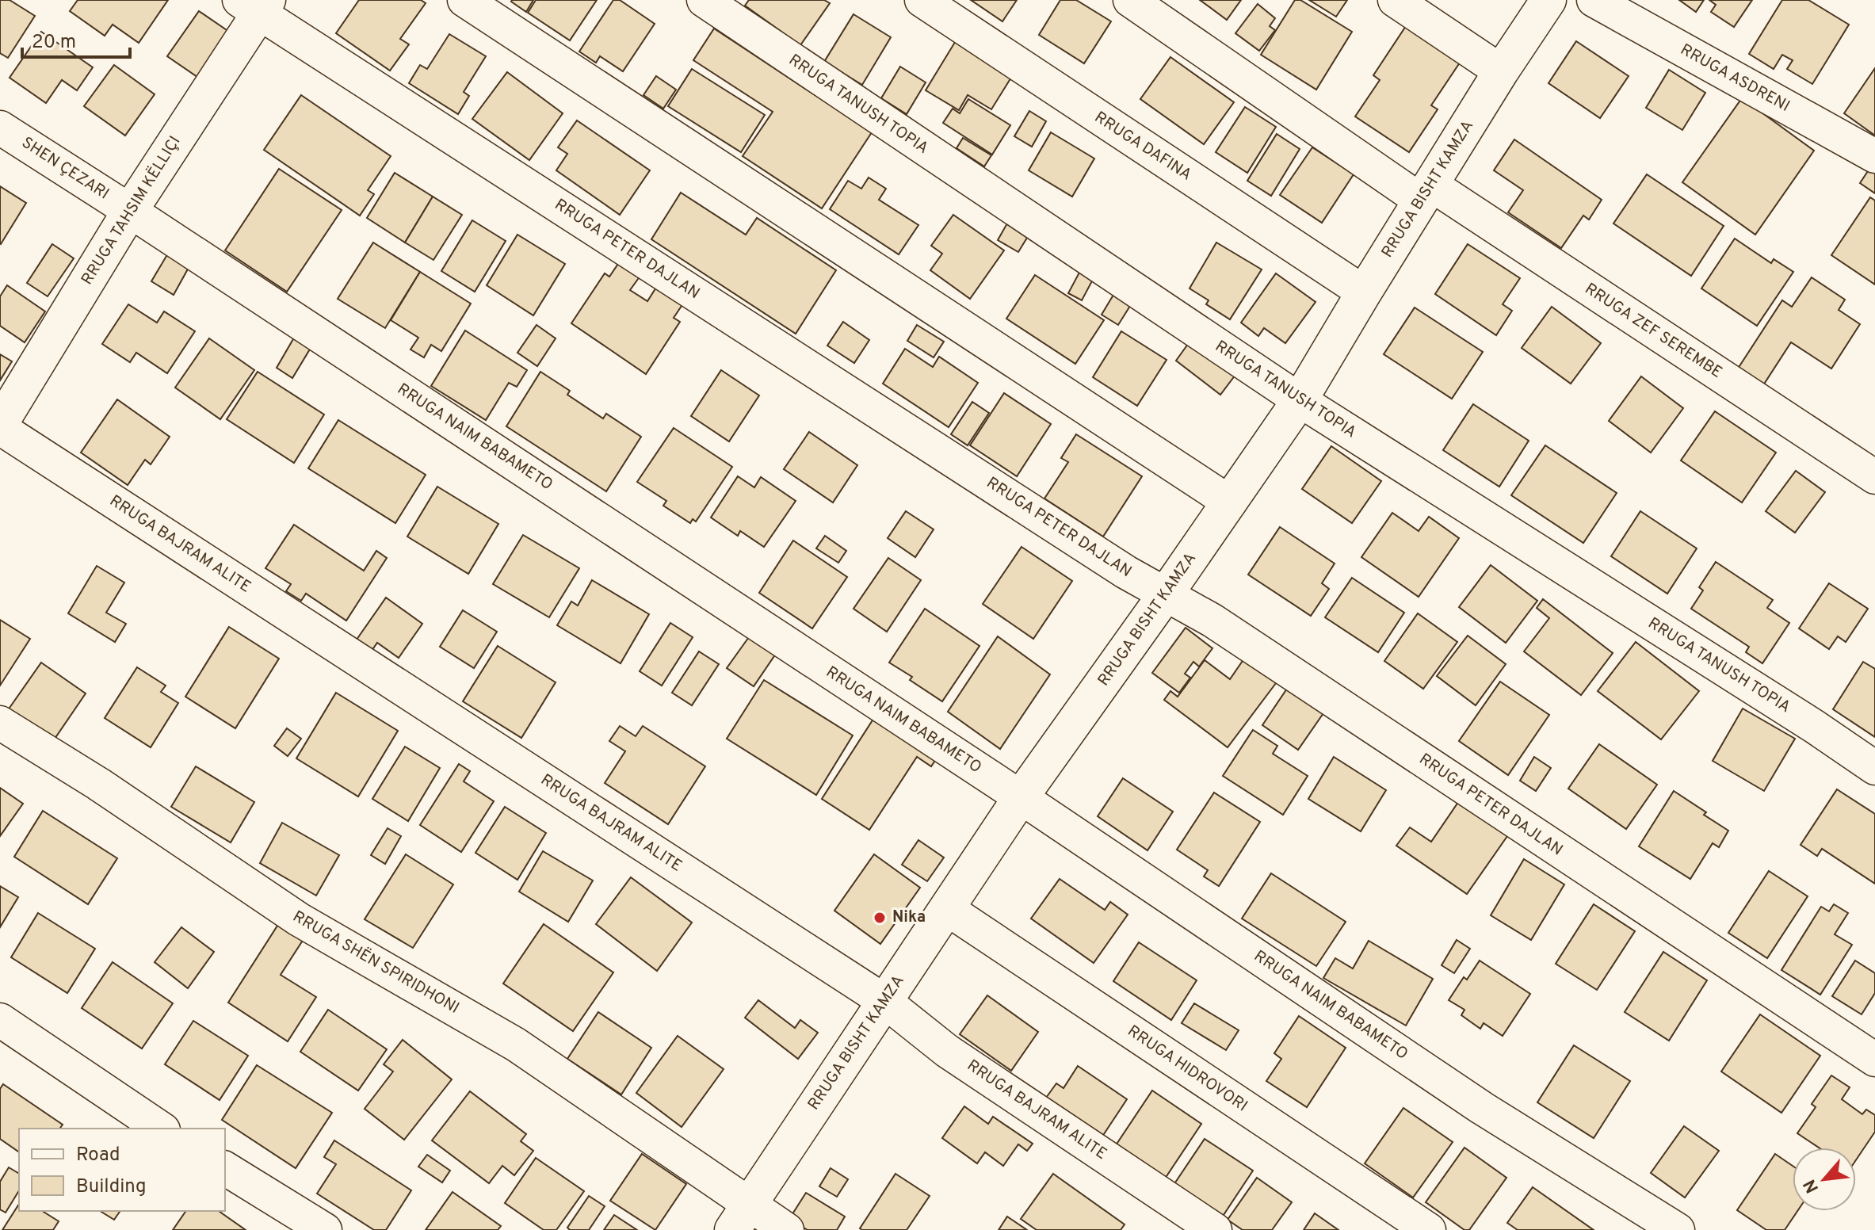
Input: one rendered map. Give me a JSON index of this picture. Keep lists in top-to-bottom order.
{
  "streets": {
    "street": [
      "RRUGA ASDRENI",
      "RRUGA TANUSH TOPIA",
      "RRUGA DAFINA",
      "SHEN ÇEZARI",
      "RRUGA BISHT KAMZA",
      "RRUGA TAHSIM KËLLIÇI",
      "RRUGA PETER DAJLAN",
      "RRUGA ZEF SEREMBE",
      "RRUGA NAIM BABAMETO",
      "RRUGA BAJRAM ALITE",
      "RRUGA SHËN SPIRIDHONI",
      "RRUGA HIDROVORI"
    ]
  },
  "crossings": [
    ["RRUGA TANUSH TOPIA", "RRUGA BISHT KAMZA"],
    ["RRUGA DAFINA", "RRUGA BISHT KAMZA"],
    ["SHEN ÇEZARI", "RRUGA TAHSIM KËLLIÇI"],
    ["SHEN ÇEZARI", "RRUGA NAIM BABAMETO"],
    ["RRUGA BISHT KAMZA", "RRUGA PETER DAJLAN"],
    ["RRUGA BISHT KAMZA", "RRUGA ZEF SEREMBE"],
    ["RRUGA BISHT KAMZA", "RRUGA NAIM BABAMETO"],
    ["RRUGA BISHT KAMZA", "RRUGA BAJRAM ALITE"],
    ["RRUGA BISHT KAMZA", "RRUGA SHËN SPIRIDHONI"],
    ["RRUGA BISHT KAMZA", "RRUGA HIDROVORI"],
    ["RRUGA TAHSIM KËLLIÇI", "RRUGA PETER DAJLAN"],
    ["RRUGA TAHSIM KËLLIÇI", "RRUGA NAIM BABAMETO"],
    ["RRUGA TAHSIM KËLLIÇI", "RRUGA BAJRAM ALITE"]
  ],
  "places": ["Nika"],
  "legend": ["Road", "Building"],
  "scale_bar": "20 m",
  "north": "bottom left"
}
